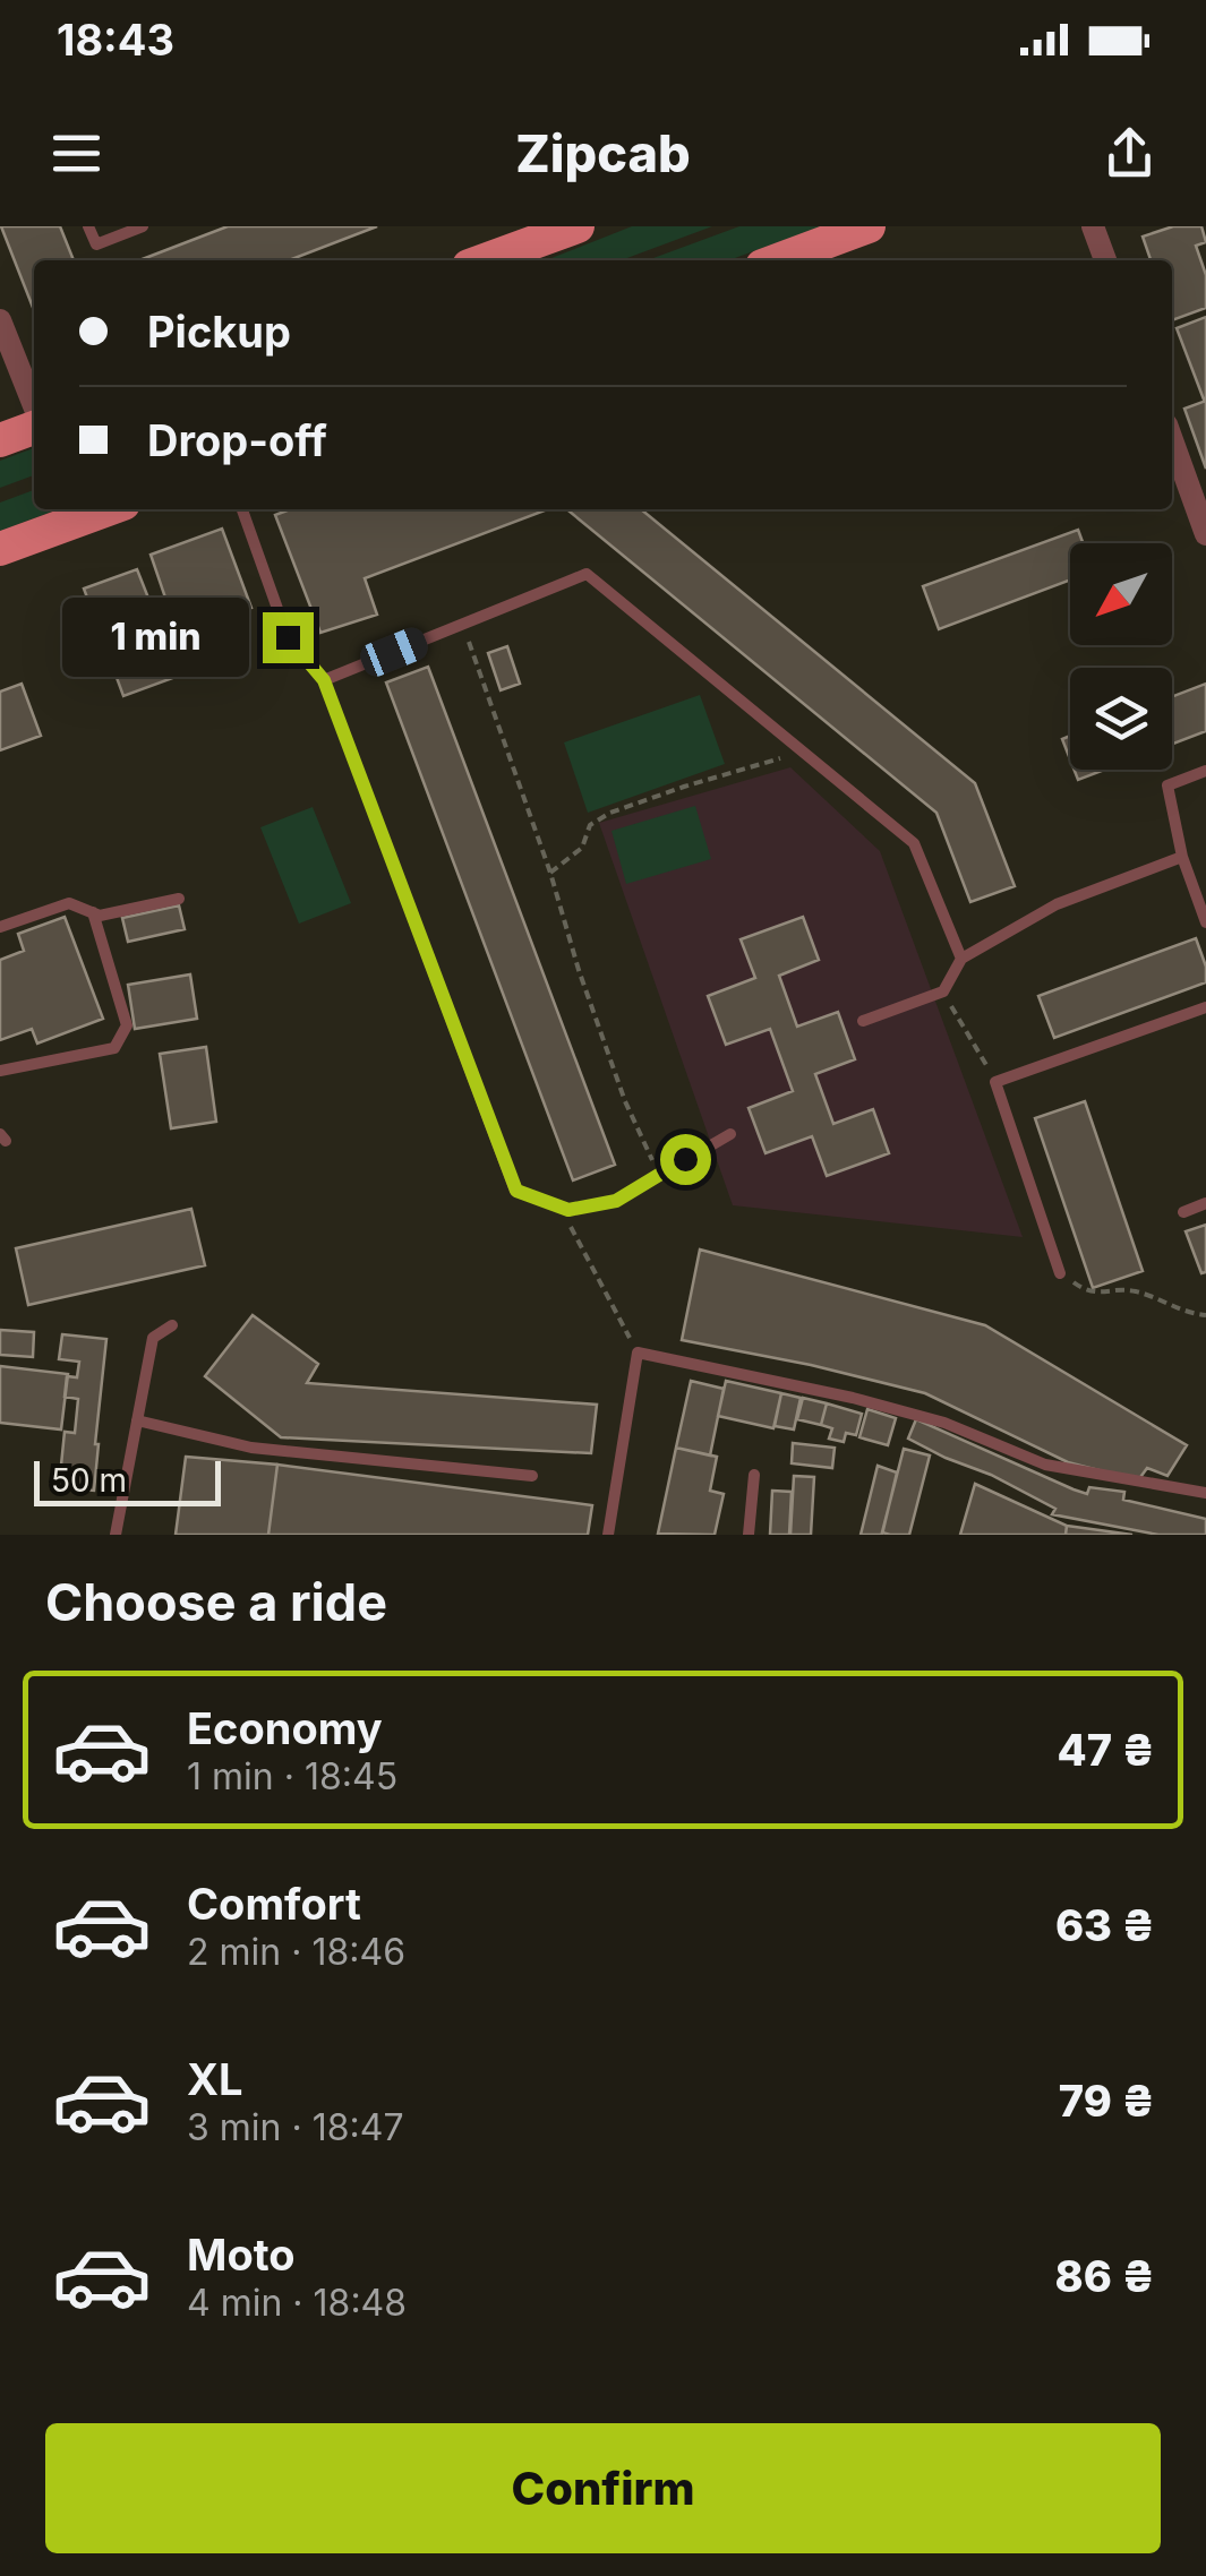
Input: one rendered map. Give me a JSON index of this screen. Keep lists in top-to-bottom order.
{
  "scale_bar": "50 m",
  "north": "bottom left",
  "page": {
    "status": "18:43",
    "header": "Zipcab",
    "banner": ["Pickup", "Drop-off"],
    "bubble": "1 min",
    "scale": "50 m",
    "heading": "Choose a ride",
    "list": [
      {
        "name": "Economy",
        "note": "1 min · 18:45",
        "value": "47 ₴"
      },
      {
        "name": "Comfort",
        "note": "2 min · 18:46",
        "value": "63 ₴"
      },
      {
        "name": "XL",
        "note": "3 min · 18:47",
        "value": "79 ₴"
      },
      {
        "name": "Moto",
        "note": "4 min · 18:48",
        "value": "86 ₴"
      }
    ],
    "buttons": "Confirm"
  }
}
